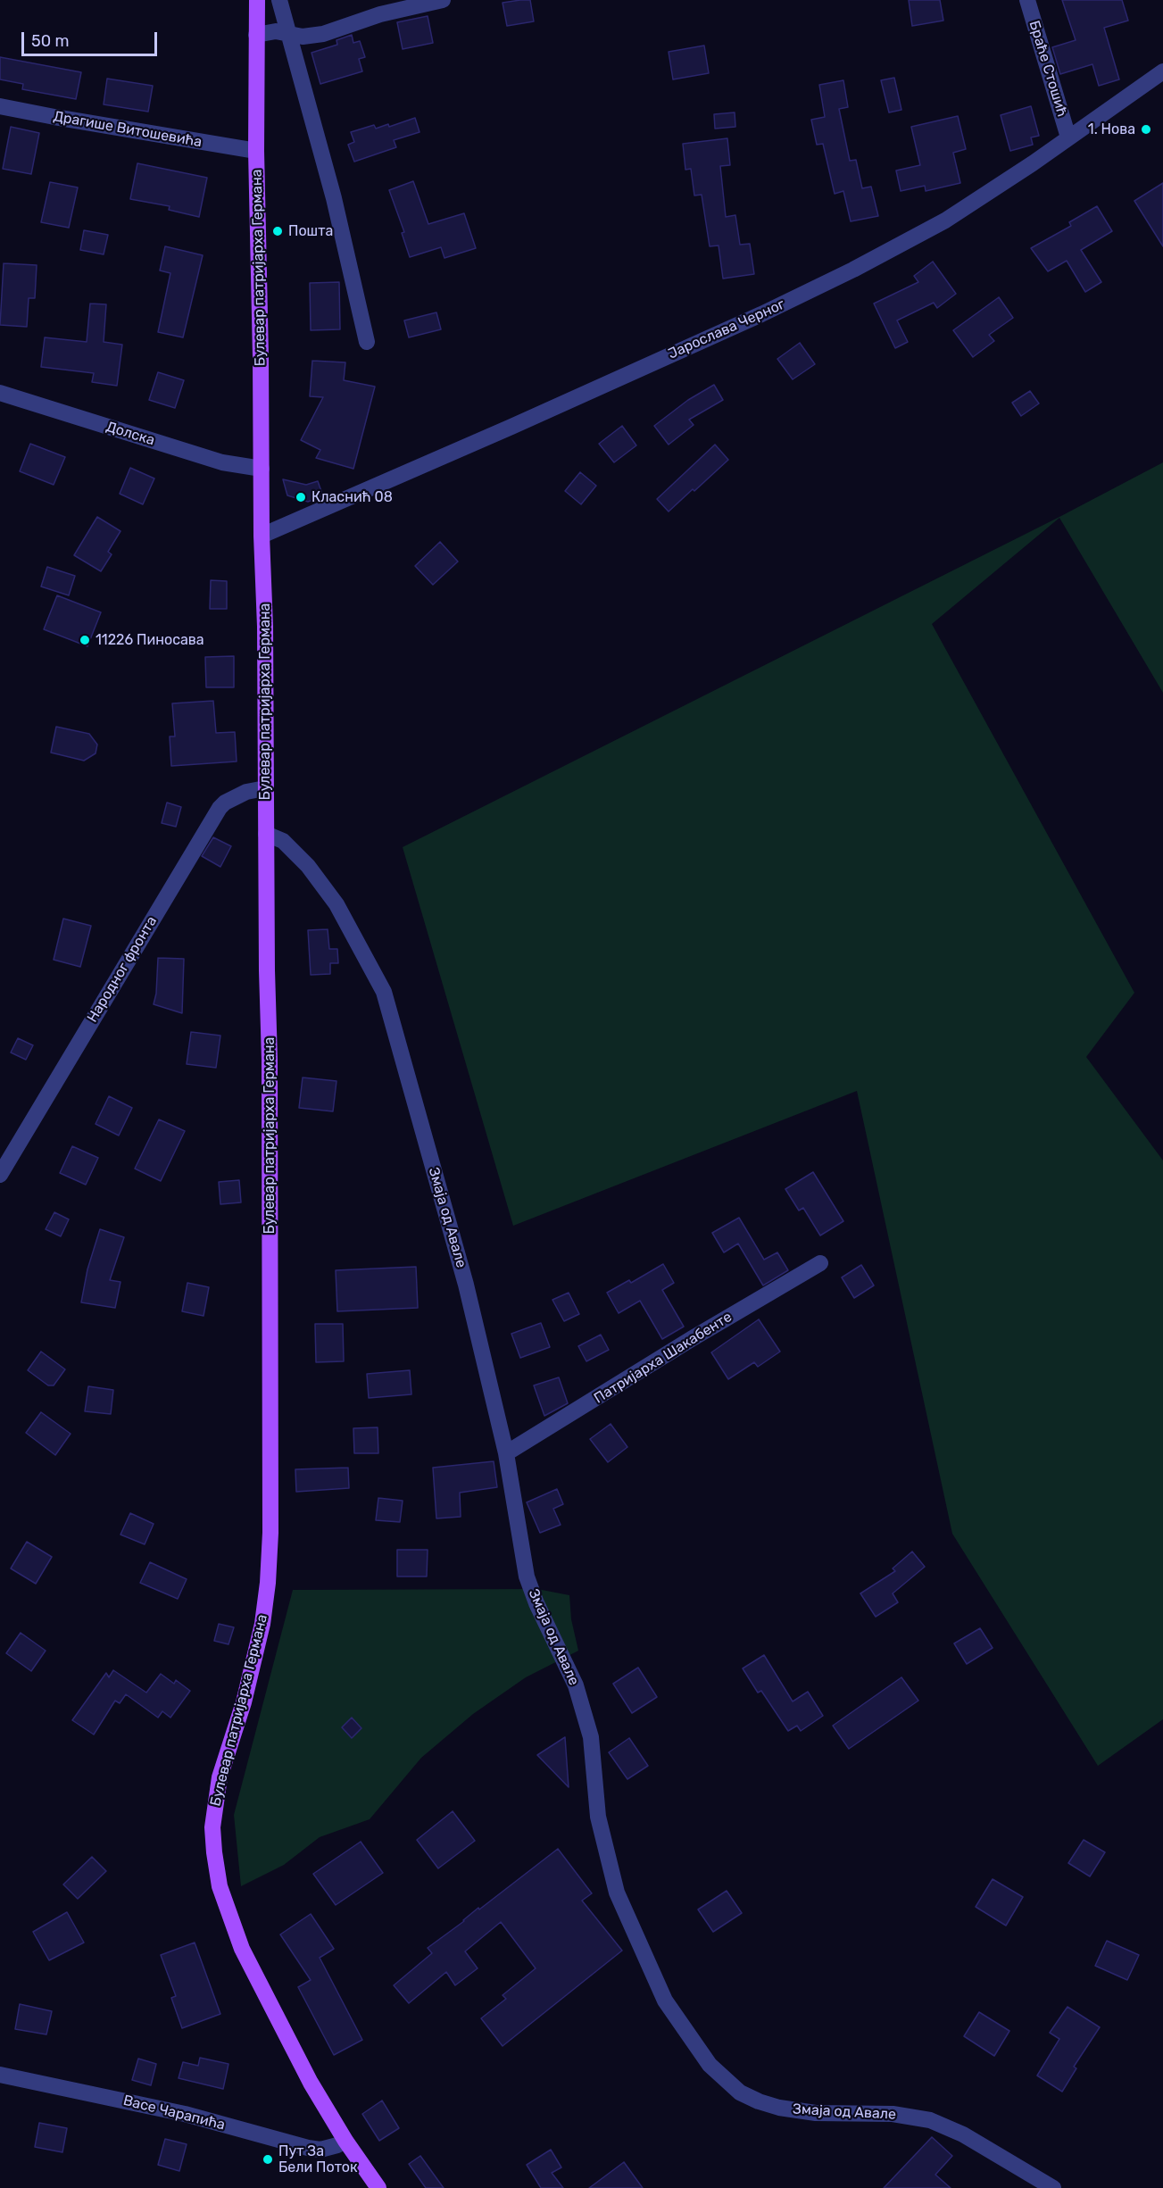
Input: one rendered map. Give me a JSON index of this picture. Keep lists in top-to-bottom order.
{
  "streets": {
    "main road": ["Булевар патријарха Германа"],
    "street": [
      "Браће Стошић",
      "Драгише Витошевића",
      "Јарослава Черног",
      "Долска",
      "Народног фронта",
      "Змаја од Авале",
      "Патријарха Шакабенте",
      "Васе Чарапића"
    ]
  },
  "crossings": [
    ["Браће Стошић", "Јарослава Черног"],
    ["Драгише Витошевића", "Булевар патријарха Германа"],
    ["Булевар патријарха Германа", "Јарослава Черног"],
    ["Булевар патријарха Германа", "Долска"],
    ["Булевар патријарха Германа", "Народног фронта"],
    ["Булевар патријарха Германа", "Змаја од Авале"],
    ["Булевар патријарха Германа", "Васе Чарапића"],
    ["Змаја од Авале", "Патријарха Шакабенте"]
  ],
  "places": [
    "1. Нова",
    "Пошта",
    "Класнић 08",
    "11226 Пиносава",
    "Пут За Бели Поток"
  ],
  "scale_bar": "50 m"
}
